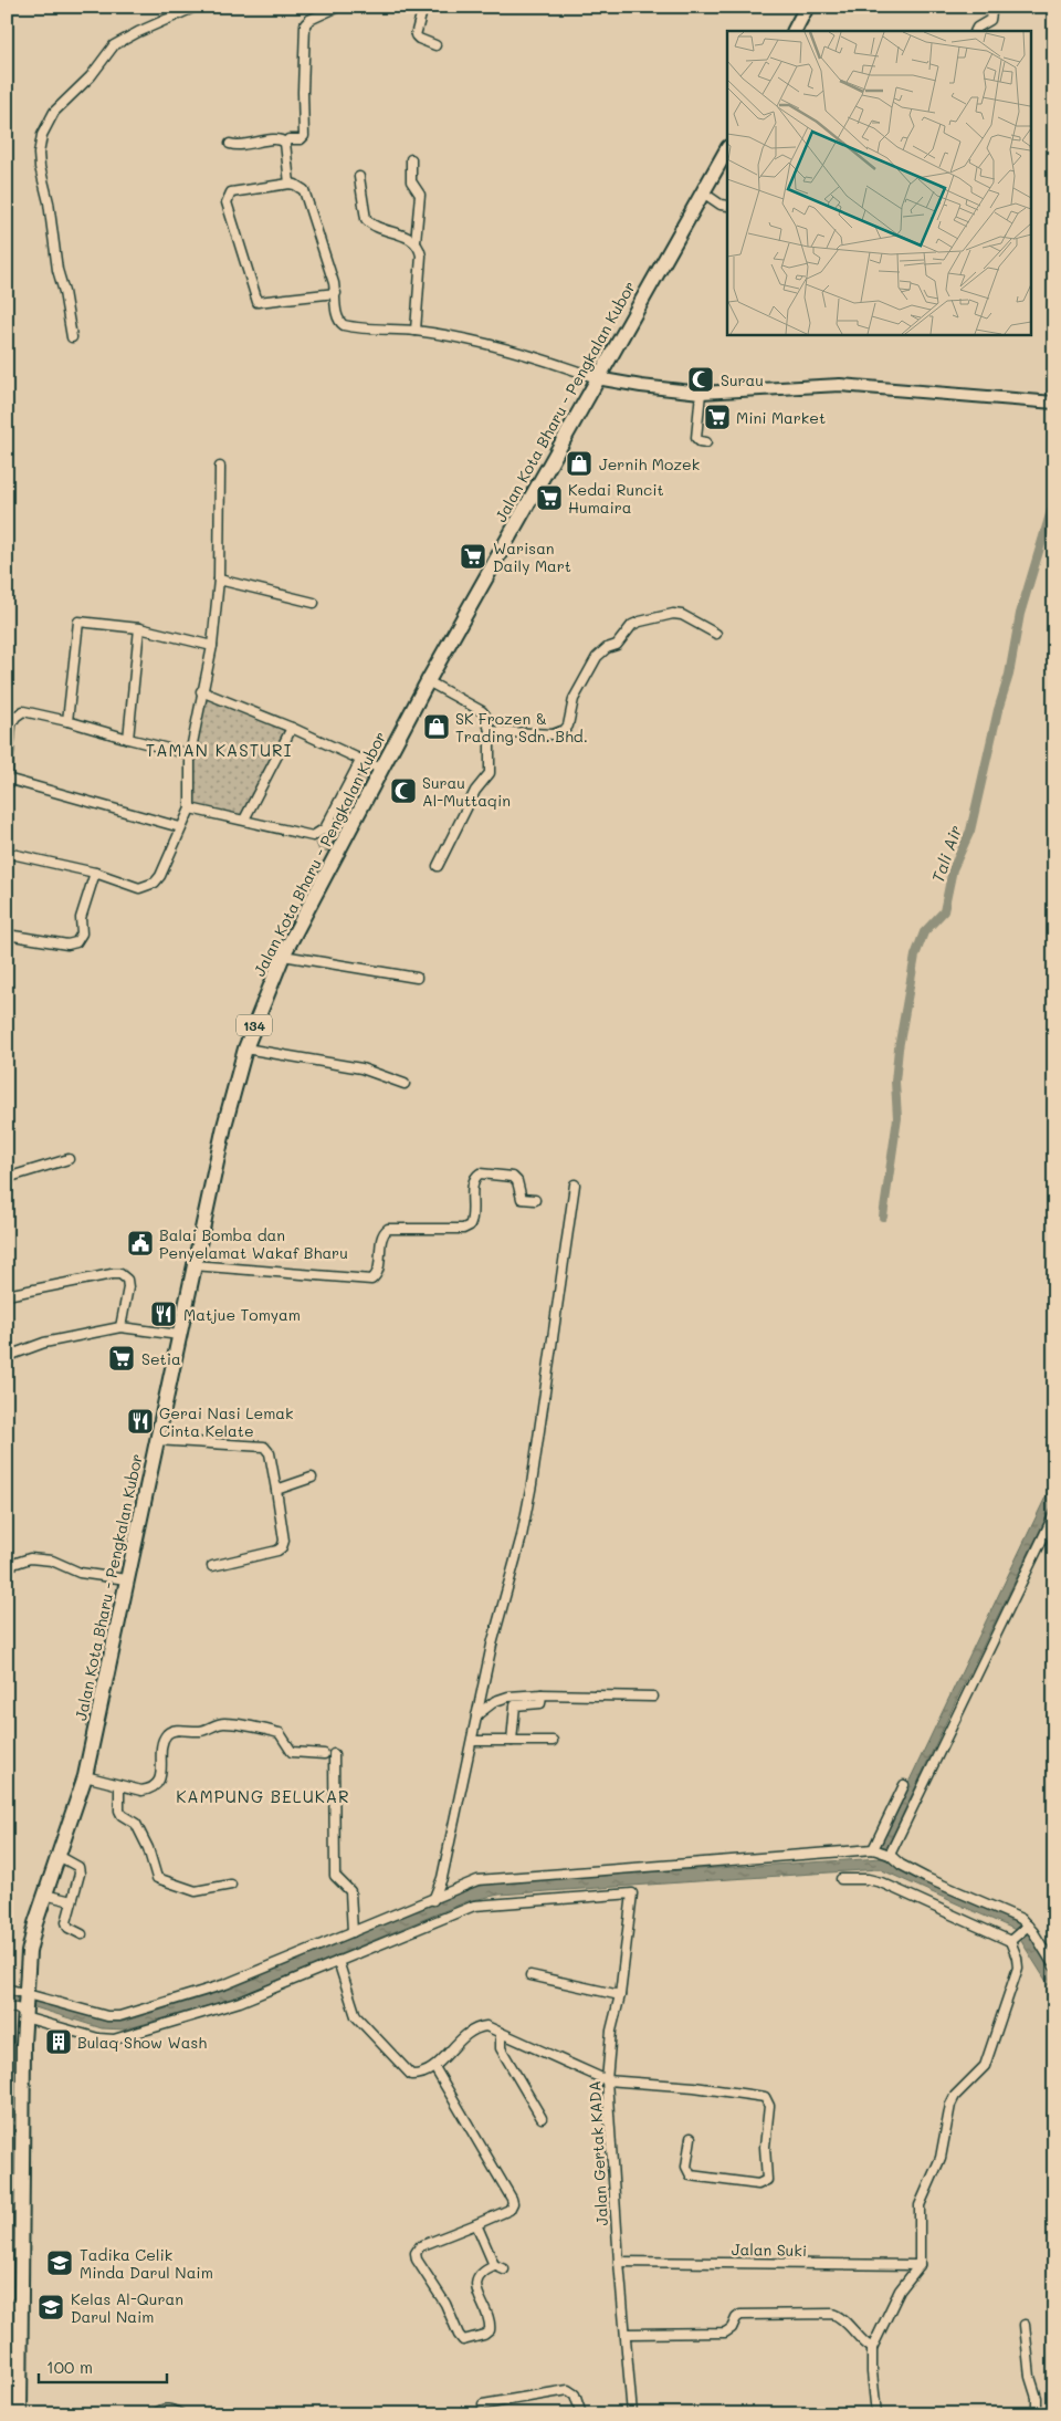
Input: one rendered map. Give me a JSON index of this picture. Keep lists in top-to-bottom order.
{
  "streets": {
    "main road": ["Jalan Kota Bharu - Pengkalan Kubor", "134"],
    "street": ["Jalan Gertak KADA", "Jalan Suki"]
  },
  "crossings": [
    ["Jalan Kota Bharu - Pengkalan Kubor", "134"],
    ["Jalan Gertak KADA", "Jalan Suki"]
  ],
  "districts": ["TAMAN KASTURI", "KAMPUNG BELUKAR"],
  "water": ["Tali Air"],
  "places": {
    "mosque": ["Surau", "Surau Al-Muttaqin"],
    "supermarket": [
      "Mini Market",
      "Kedai Runcit Humaira",
      "Warisan Daily Mart",
      "Setia"
    ],
    "shop": ["Jernih Mozek", "SK Frozen & Trading Sdn. Bhd."],
    "public building": ["Balai Bomba dan Penyelamat Wakaf Bharu"],
    "restaurant": ["Matjue Tomyam", "Gerai Nasi Lemak Cinta Kelate"],
    "building": ["Bulaq Show Wash"],
    "school or university": ["Tadika Celik Minda Darul Naim", "Kelas Al-Quran Darul Naim"]
  },
  "scale_bar": "100 m"
}
